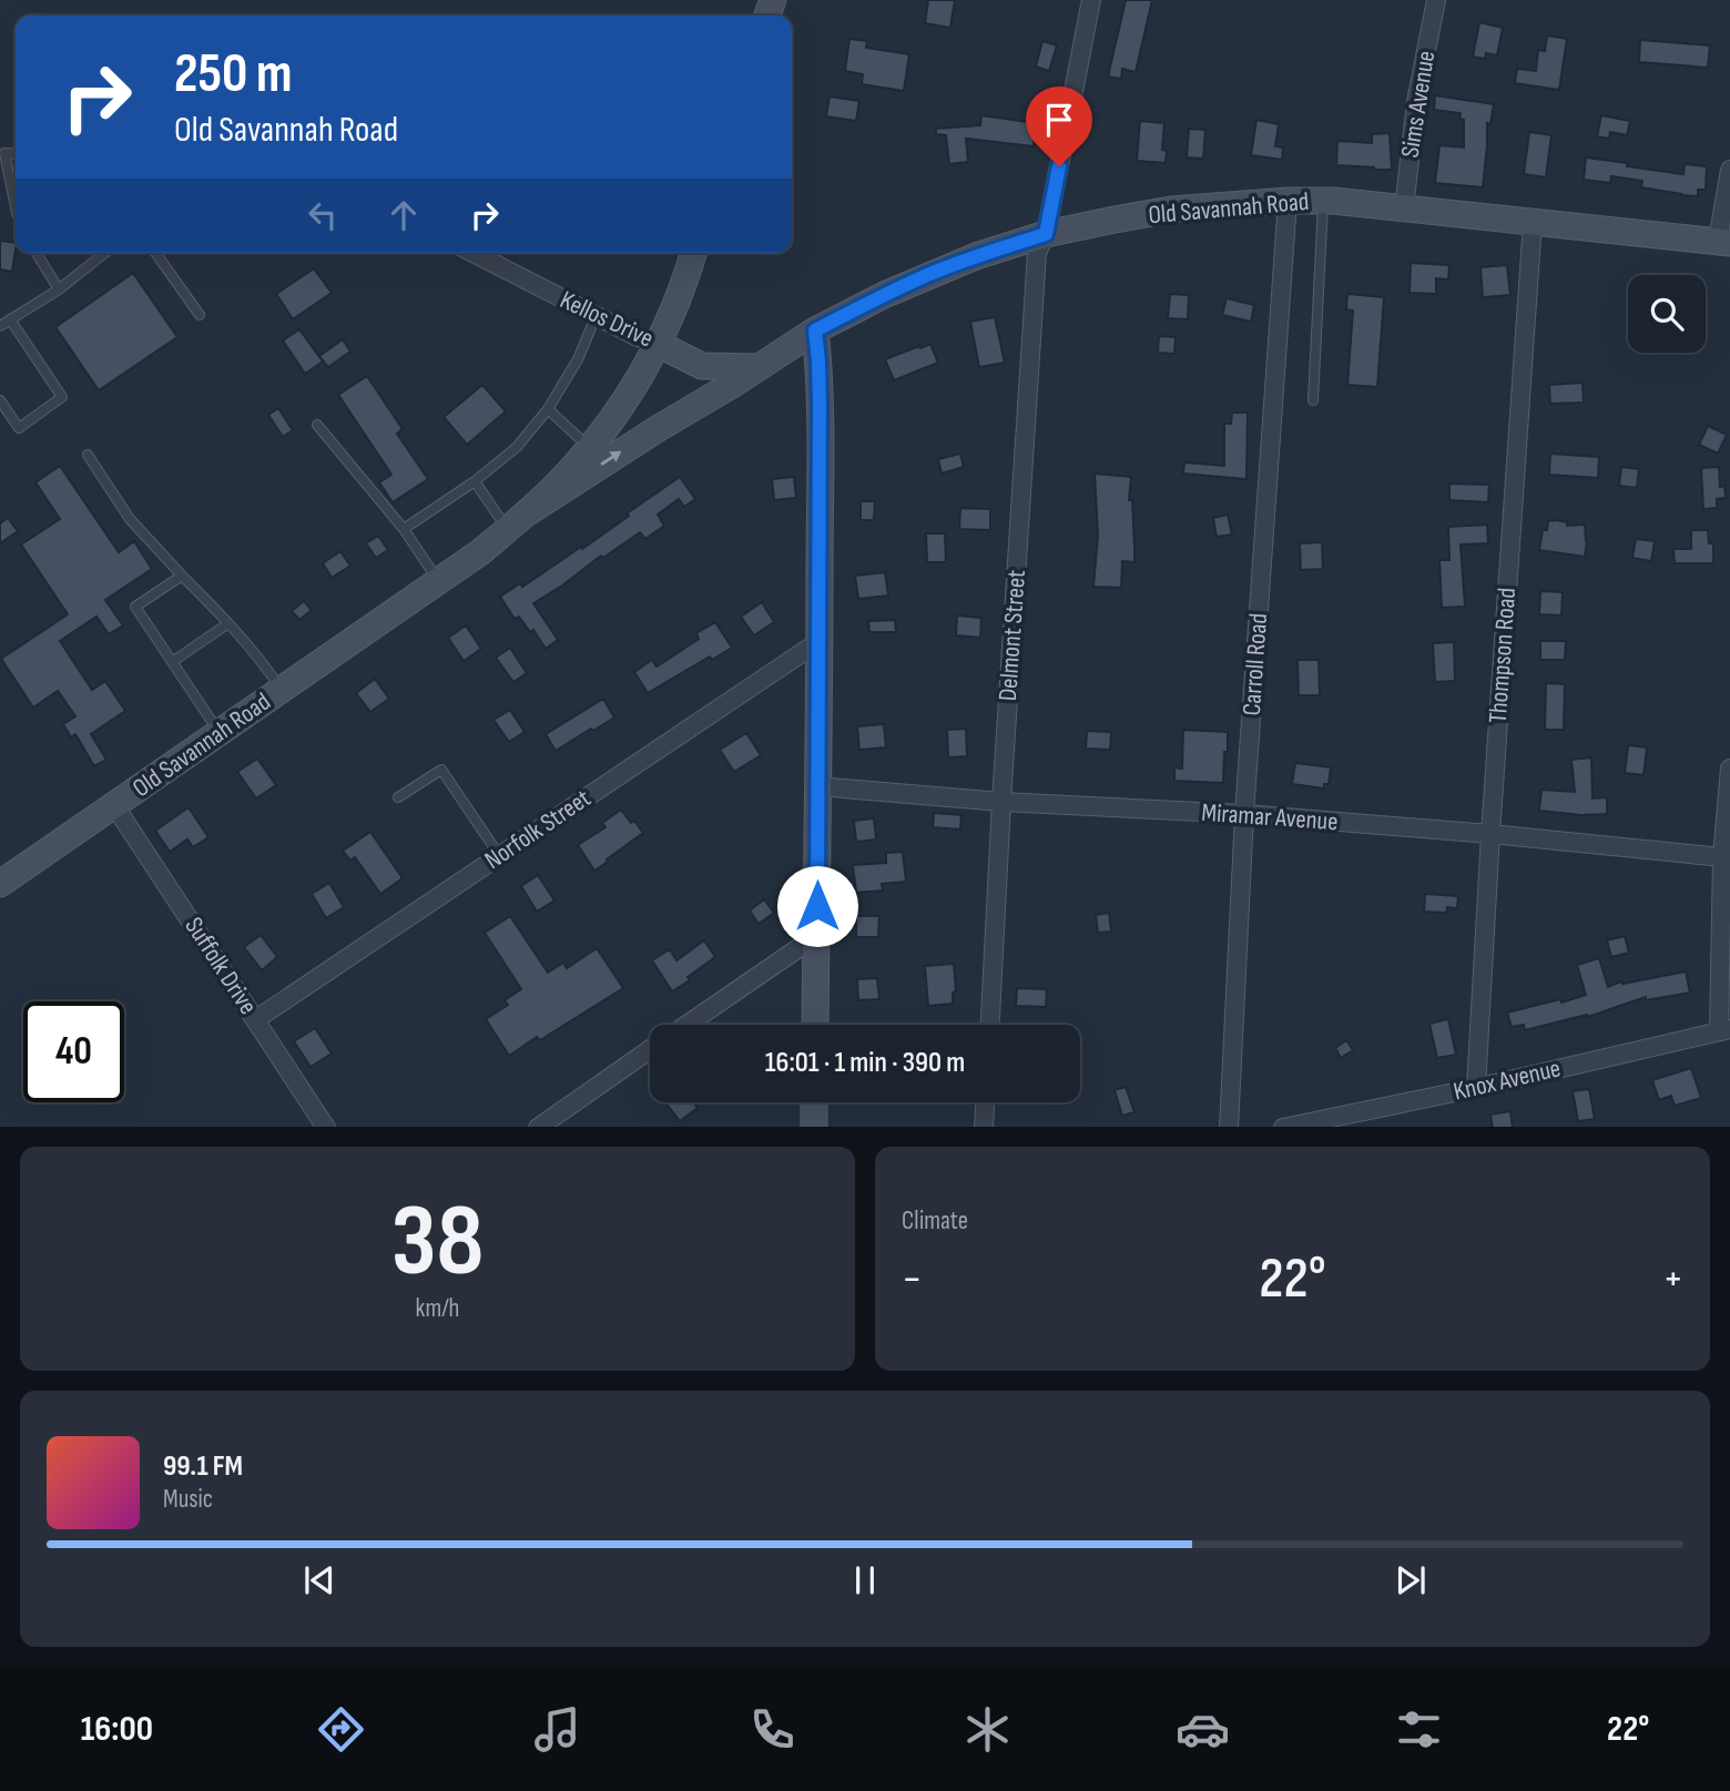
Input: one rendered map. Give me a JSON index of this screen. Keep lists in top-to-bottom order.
{
  "streets": {
    "main road": ["Old Savannah Road", "Kellos Drive"],
    "street": [
      "Sims Avenue",
      "Delmont Street",
      "Thompson Road",
      "Carroll Road",
      "Miramar Avenue",
      "Norfolk Street",
      "Suffolk Drive",
      "Knox Avenue"
    ]
  },
  "crossings": [
    ["Sims Avenue", "Old Savannah Road"],
    ["Old Savannah Road", "Kellos Drive"],
    ["Old Savannah Road", "Delmont Street"],
    ["Old Savannah Road", "Thompson Road"],
    ["Old Savannah Road", "Carroll Road"],
    ["Old Savannah Road", "Suffolk Drive"],
    ["Delmont Street", "Miramar Avenue"],
    ["Thompson Road", "Miramar Avenue"],
    ["Thompson Road", "Knox Avenue"],
    ["Carroll Road", "Miramar Avenue"],
    ["Norfolk Street", "Suffolk Drive"]
  ],
  "page": {
    "turn": ["250 m", "Old Savannah Road"],
    "limit": "40",
    "trip": "16:01 · 1 min · 390 m",
    "tile": [
      ["38", "km/h"],
      "Climate"
    ],
    "heat": ["−", "22°", "+"],
    "song": ["99.1 FM", "Music"],
    "tabs": ["16:00", "22°"]
  }
}
